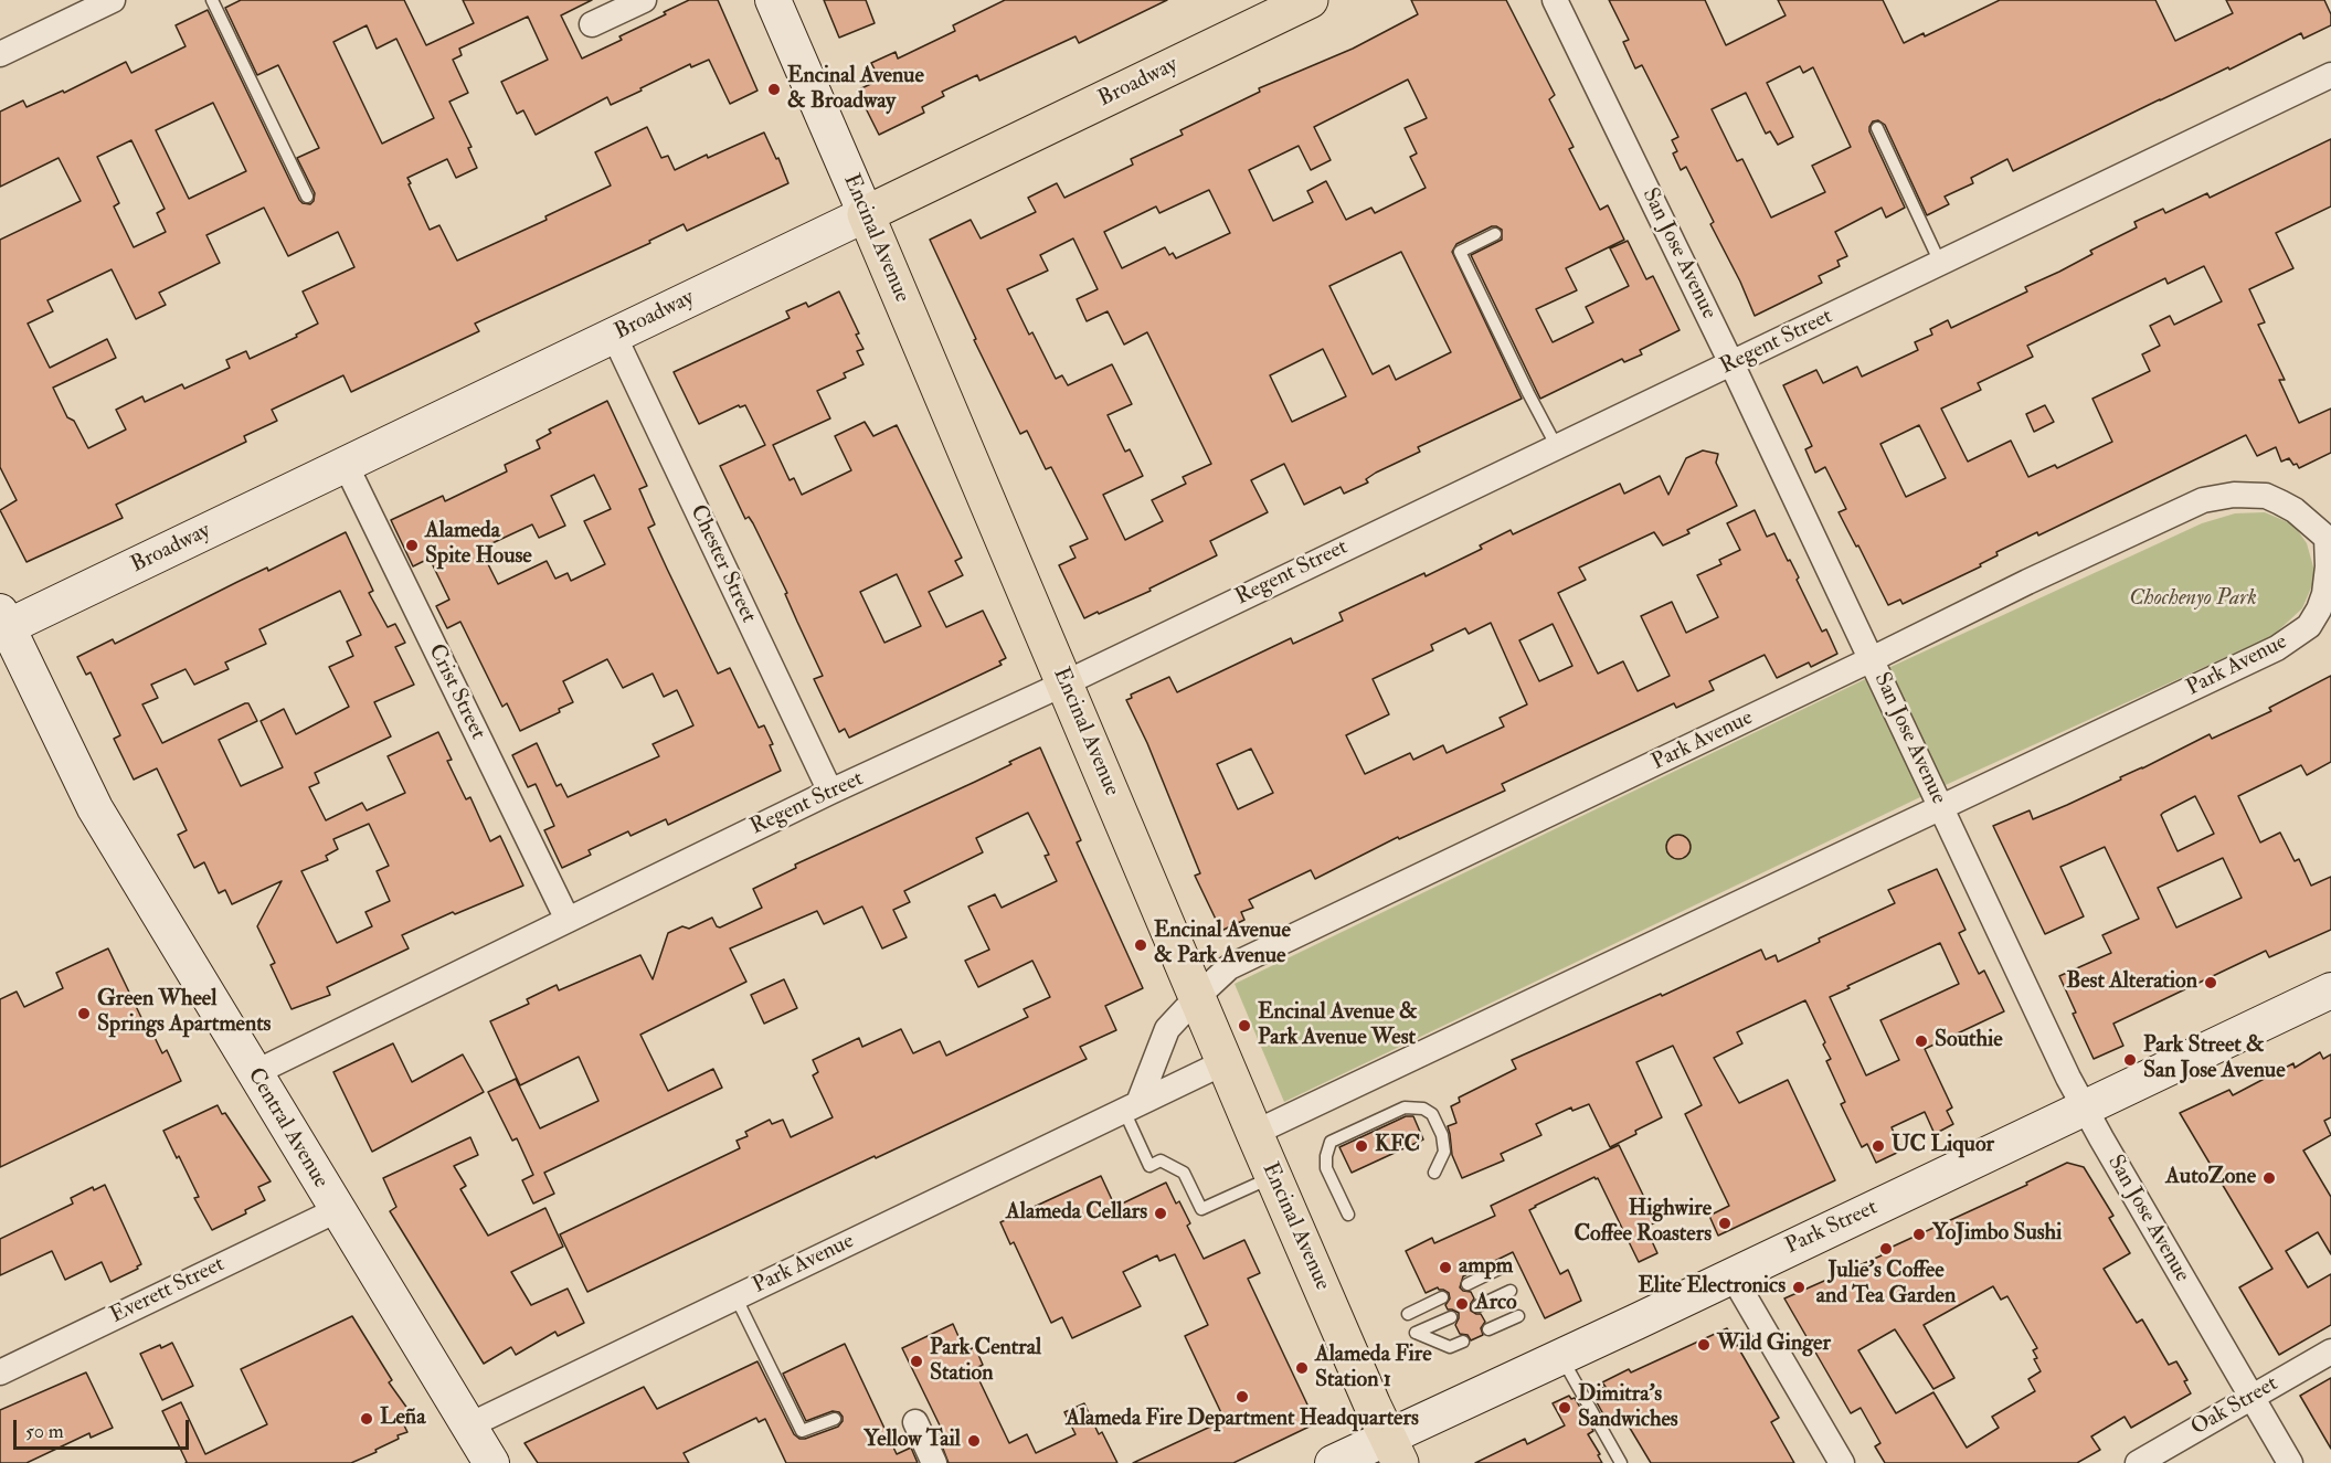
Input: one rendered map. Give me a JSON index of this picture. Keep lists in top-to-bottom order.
{
  "streets": {
    "main road": ["Broadway", "Encinal Avenue"],
    "street": [
      "San Jose Avenue",
      "Regent Street",
      "Chester Street",
      "Park Avenue",
      "Crist Street",
      "Central Avenue",
      "Park Street",
      "Everett Street",
      "Oak Street"
    ]
  },
  "crossings": [
    ["Broadway", "Encinal Avenue"],
    ["Broadway", "Chester Street"],
    ["Broadway", "Crist Street"],
    ["Broadway", "Central Avenue"],
    ["Encinal Avenue", "Regent Street"],
    ["Encinal Avenue", "Park Avenue"],
    ["Encinal Avenue", "Park Street"],
    ["San Jose Avenue", "Regent Street"],
    ["San Jose Avenue", "Park Avenue"],
    ["San Jose Avenue", "Park Street"],
    ["San Jose Avenue", "Oak Street"],
    ["Regent Street", "Chester Street"],
    ["Regent Street", "Crist Street"],
    ["Regent Street", "Central Avenue"],
    ["Park Avenue", "Central Avenue"],
    ["Central Avenue", "Everett Street"]
  ],
  "parks": ["Chochenyo Park"],
  "places": [
    "Encinal Avenue & Broadway",
    "Alameda Spite House",
    "Encinal Avenue & Park Avenue",
    "Best Alteration",
    "Green Wheel Springs Apartments",
    "Encinal Avenue & Park Avenue West",
    "Southie",
    "Park Street & San Jose Avenue",
    "KFC",
    "UC Liquor",
    "AutoZone",
    "Alameda Cellars",
    "Highwire Coffee Roasters",
    "YoJimbo Sushi",
    "Julie's Coffee and Tea Garden",
    "ampm",
    "Elite Electronics",
    "Arco",
    "Wild Ginger",
    "Park Central Station",
    "Alameda Fire Station 1",
    "Alameda Fire Department Headquarters",
    "Dimitra's Sandwiches",
    "Leña",
    "Yellow Tail"
  ],
  "scale_bar": "50 m"
}
